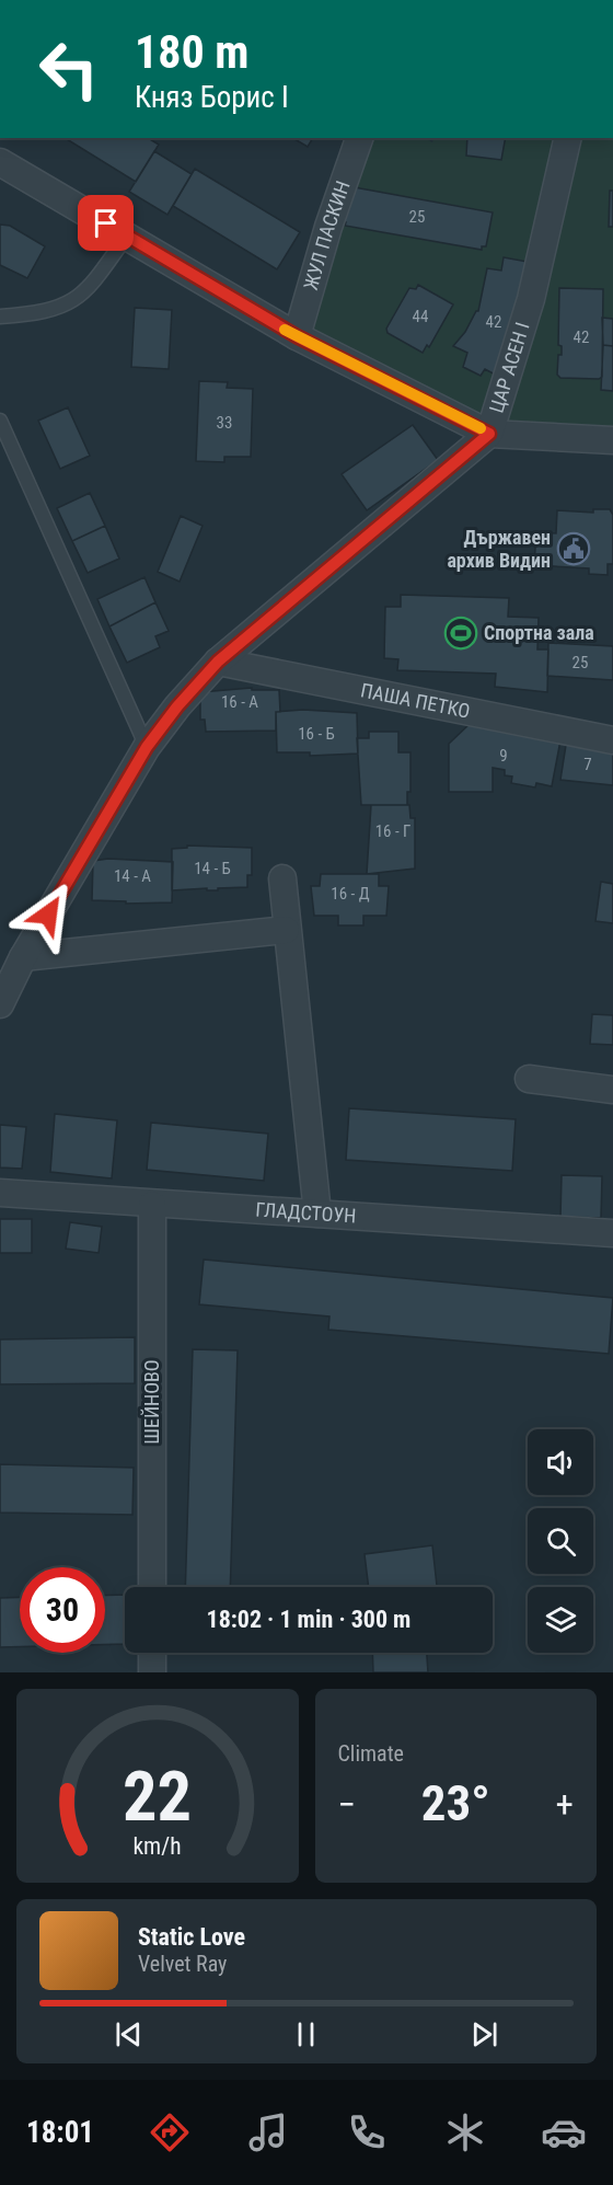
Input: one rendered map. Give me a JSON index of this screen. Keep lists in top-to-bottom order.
{
  "streets": {
    "street": [
      "ЖУЛ ПАСКИН",
      "ЦАР АСЕН I",
      "ПАША ПЕТКО",
      "ГЛАДСТОУН",
      "ШЕЙНОВО"
    ]
  },
  "crossings": [
    ["ЦАР АСЕН I", "ПАША ПЕТКО"],
    ["ГЛАДСТОУН", "ШЕЙНОВО"]
  ],
  "places": {
    "public building": ["Държавен архив Видин"],
    "sports": ["Спортна зала"]
  },
  "house_numbers": [
    "25",
    "44",
    "42",
    "42",
    "33",
    "25",
    "16 - А",
    "16 - Б",
    "9",
    "7",
    "16 - Г",
    "14 - Б",
    "14 - А",
    "16 - Д"
  ],
  "page": {
    "turn": ["180 m", "Княз Борис I"],
    "limit": "30",
    "trip": "18:02 · 1 min · 300 m",
    "tile": "Climate",
    "heat": ["−", "23°", "+"],
    "song": ["Static Love", "Velvet Ray"],
    "tabs": "18:01",
    "gauge": ["22", "km/h"]
  }
}
